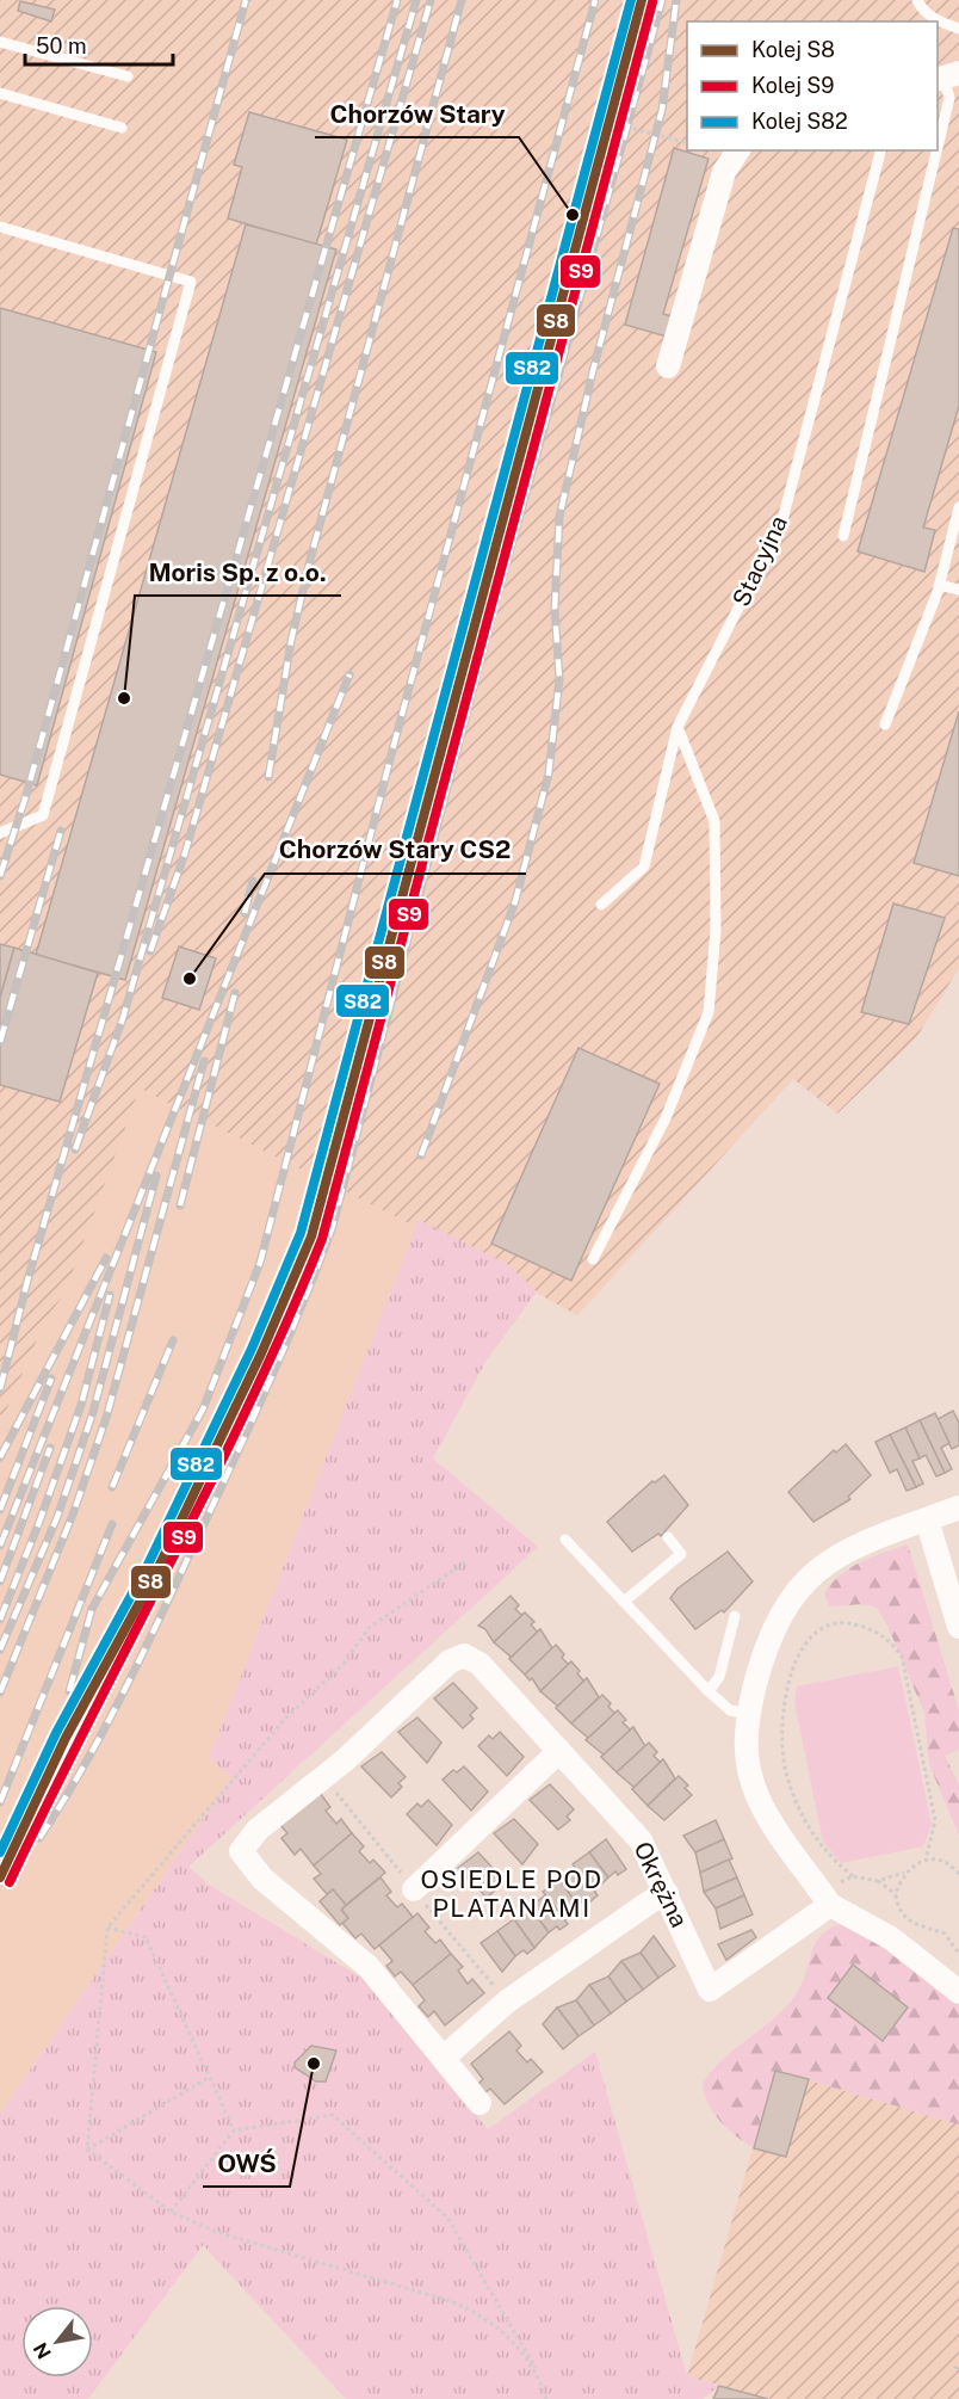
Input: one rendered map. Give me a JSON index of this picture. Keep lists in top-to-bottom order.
{
  "streets": {
    "street": ["Okrężna"],
    "lane": ["Stacyjna"]
  },
  "districts": ["OSIEDLE POD PLATANAMI"],
  "places": [
    "Chorzów Stary",
    "Moris Sp. z o.o.",
    "Chorzów Stary CS2",
    "OWŚ"
  ],
  "lines": ["rail line S8", "rail line S82", "rail line S9"],
  "legend": ["Kolej S8", "Kolej S9", "Kolej S82"],
  "scale_bar": "50 m",
  "north": "bottom left"
}
